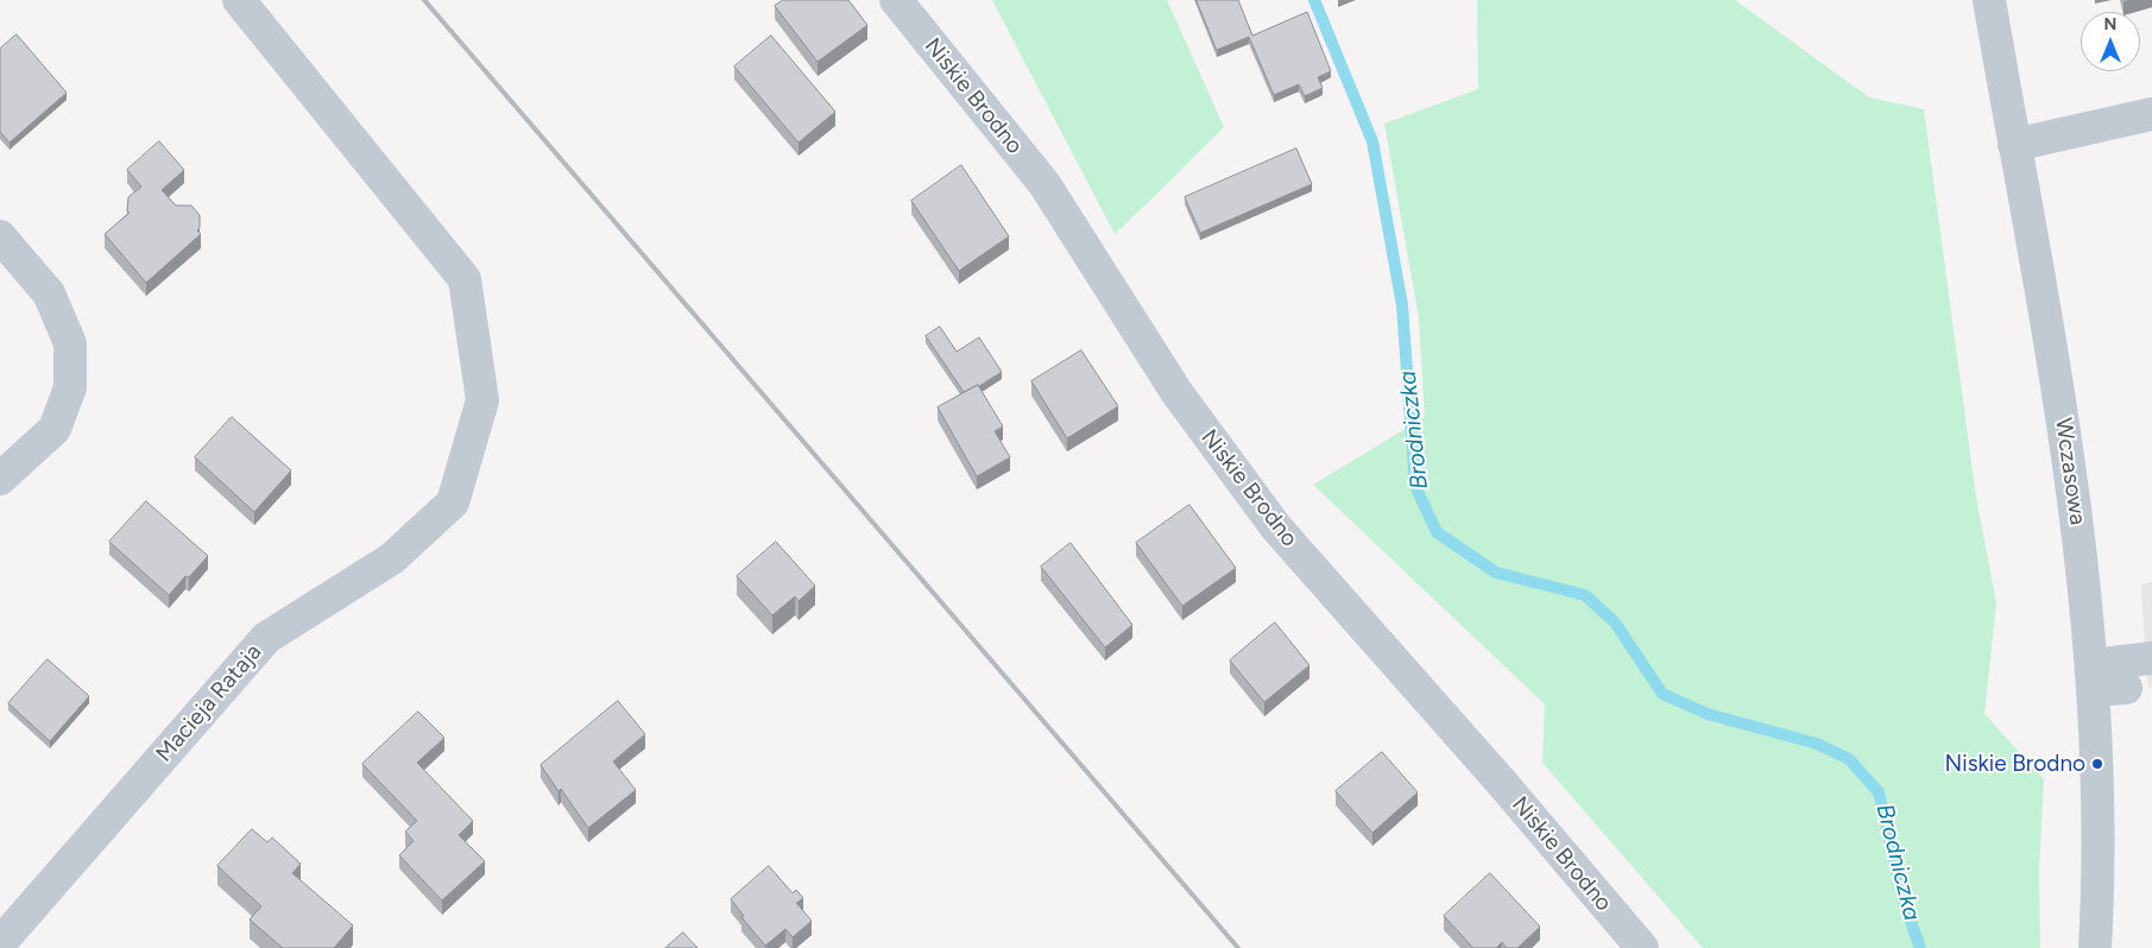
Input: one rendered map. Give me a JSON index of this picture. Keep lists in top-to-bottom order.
{
  "streets": {
    "street": ["Niskie Brodno", "Wczasowa", "Macieja Rataja"]
  },
  "water": ["Brodniczka"],
  "places": ["Niskie Brodno"],
  "north": "top"
}
